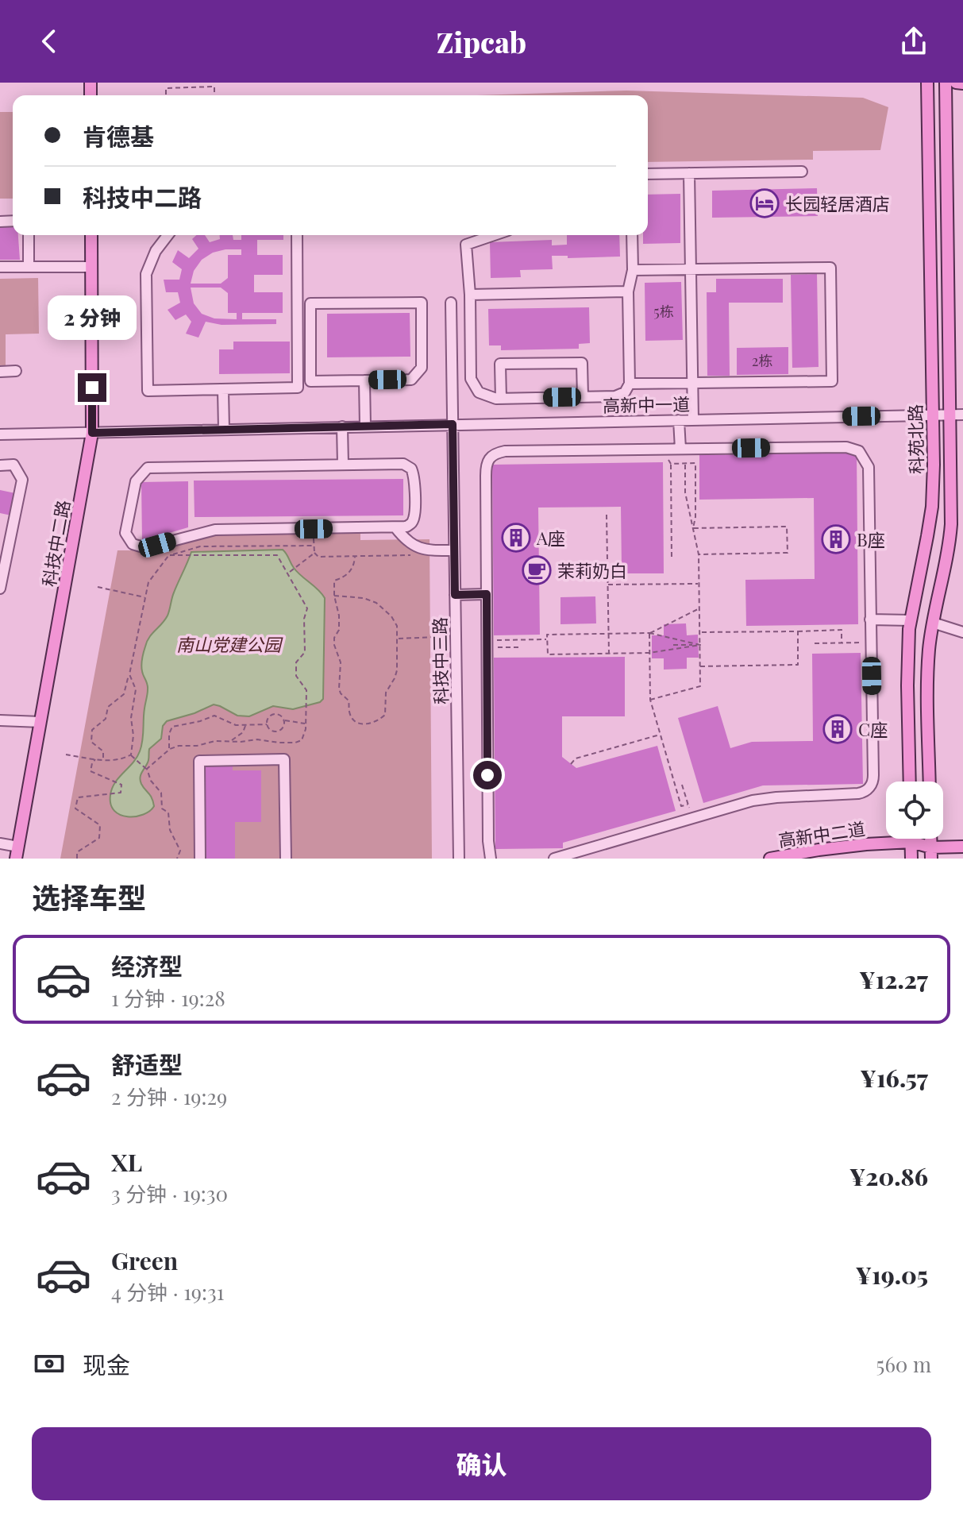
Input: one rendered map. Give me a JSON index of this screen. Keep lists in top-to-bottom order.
{
  "streets": {
    "main road": ["科苑北路", "科技中二路", "高新中二道"],
    "street": ["高新中一道", "科技中三路"]
  },
  "crossings": [
    ["高新中一道", "科苑北路"],
    ["高新中一道", "科技中二路"],
    ["高新中一道", "科技中三路"]
  ],
  "parks": ["南山党建公园"],
  "places": {
    "hotel": ["长园轻居酒店"],
    "building": ["A座", "B座", "C座"],
    "cafe": ["茉莉奶白"]
  },
  "house_numbers": ["5栋", "2栋"],
  "page": {
    "header": "Zipcab",
    "banner": ["肯德基", "科技中二路"],
    "bubble": "2 分钟",
    "heading": "选择车型",
    "list": [
      {
        "name": "经济型",
        "note": "1 分钟 · 19:28",
        "value": "¥12.27"
      },
      {
        "name": "舒适型",
        "note": "2 分钟 · 19:29",
        "value": "¥16.57"
      },
      {
        "name": "XL",
        "note": "3 分钟 · 19:30",
        "value": "¥20.86"
      },
      {
        "name": "Green",
        "note": "4 分钟 · 19:31",
        "value": "¥19.05"
      }
    ],
    "pay": ["现金", "560 m"],
    "buttons": "确认"
  }
}
